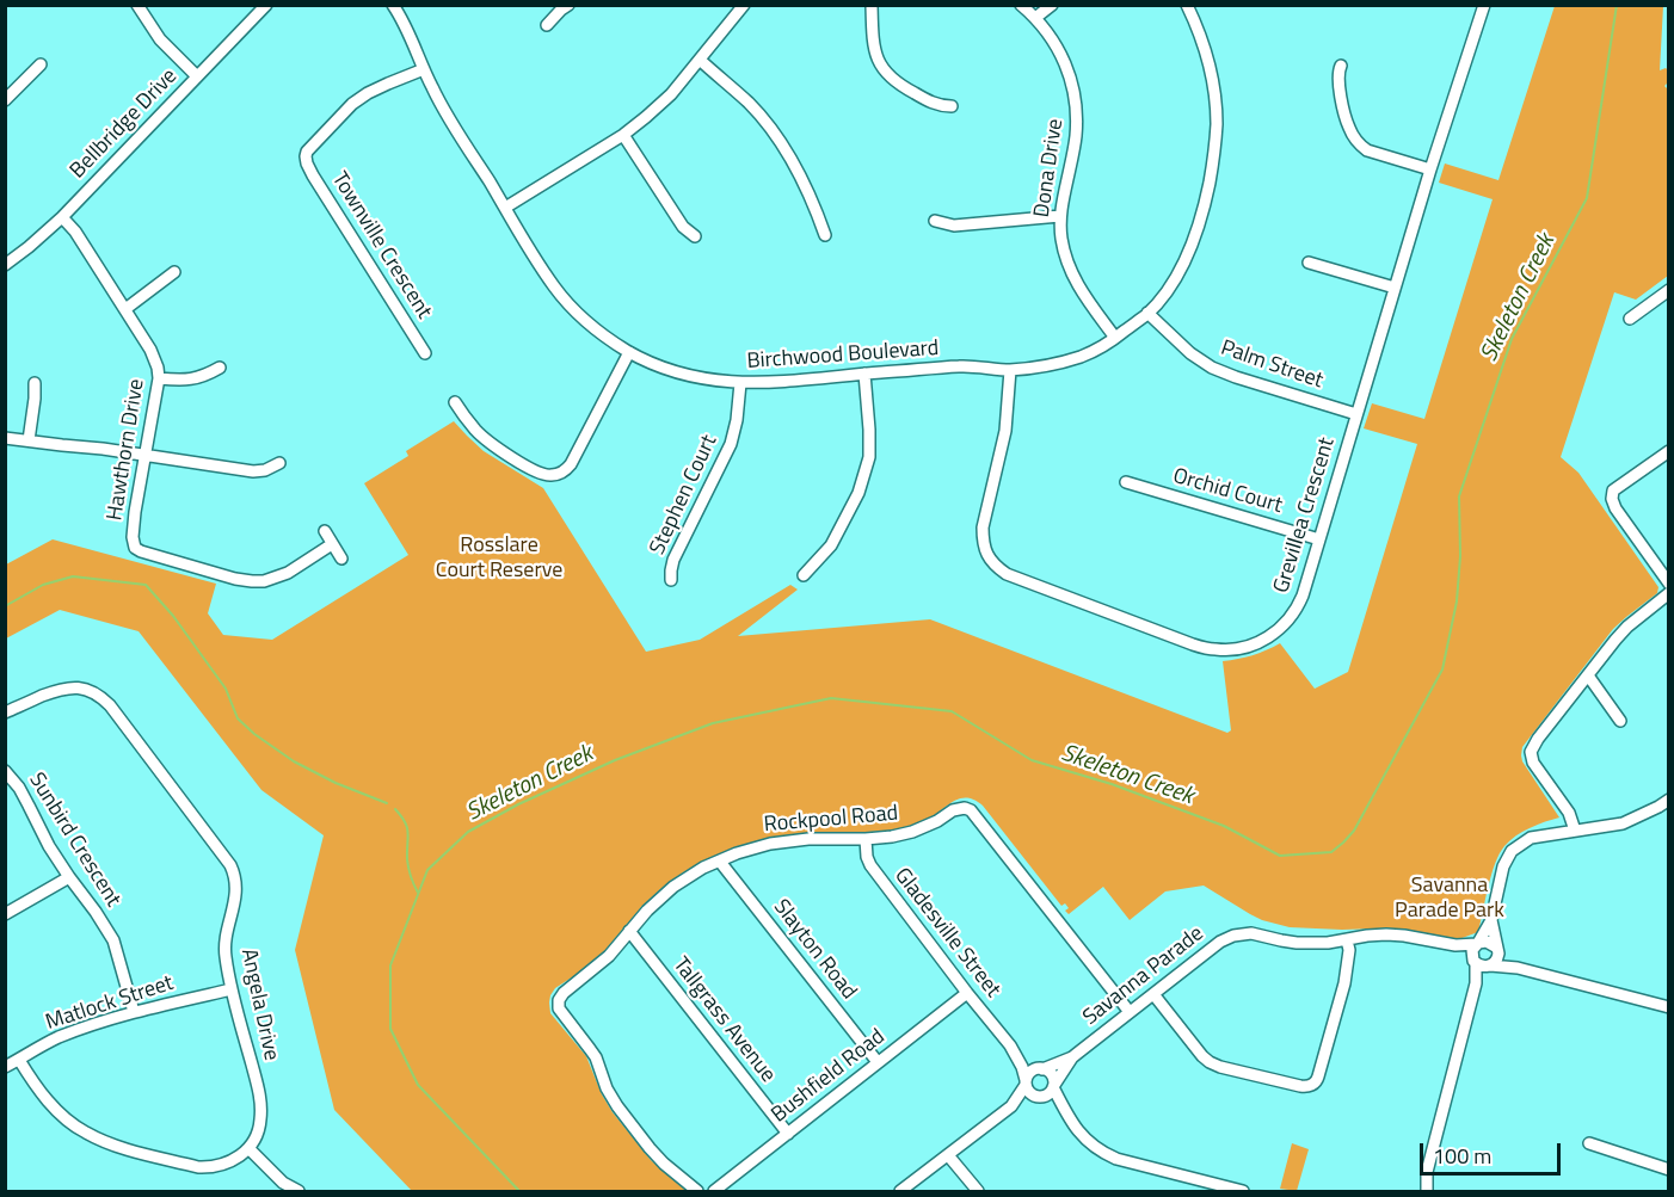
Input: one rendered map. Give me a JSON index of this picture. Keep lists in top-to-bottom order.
{
  "streets": {
    "street": [
      "Bellbridge Drive",
      "Dona Drive",
      "Townville Crescent",
      "Birchwood Boulevard",
      "Palm Street",
      "Hawthorn Drive",
      "Orchid Court",
      "Stephen Court",
      "Grevillea Crescent",
      "Rockpool Road",
      "Sunbird Crescent",
      "Gladesville Street",
      "Slayton Road",
      "Savanna Parade",
      "Matlock Street",
      "Angela Drive",
      "Tallgrass Avenue",
      "Bushfield Road"
    ]
  },
  "crossings": [
    ["Bellbridge Drive", "Hawthorn Drive"],
    ["Dona Drive", "Birchwood Boulevard"],
    ["Townville Crescent", "Birchwood Boulevard"],
    ["Birchwood Boulevard", "Palm Street"],
    ["Birchwood Boulevard", "Stephen Court"],
    ["Birchwood Boulevard", "Grevillea Crescent"],
    ["Palm Street", "Grevillea Crescent"],
    ["Orchid Court", "Grevillea Crescent"],
    ["Rockpool Road", "Gladesville Street"],
    ["Rockpool Road", "Slayton Road"],
    ["Rockpool Road", "Savanna Parade"],
    ["Rockpool Road", "Tallgrass Avenue"],
    ["Sunbird Crescent", "Matlock Street"],
    ["Gladesville Street", "Savanna Parade"],
    ["Gladesville Street", "Bushfield Road"],
    ["Slayton Road", "Bushfield Road"],
    ["Matlock Street", "Angela Drive"],
    ["Tallgrass Avenue", "Bushfield Road"]
  ],
  "water": ["Skeleton Creek"],
  "parks": ["Rosslare Court Reserve", "Savanna Parade Park"],
  "scale_bar": "100 m"
}
